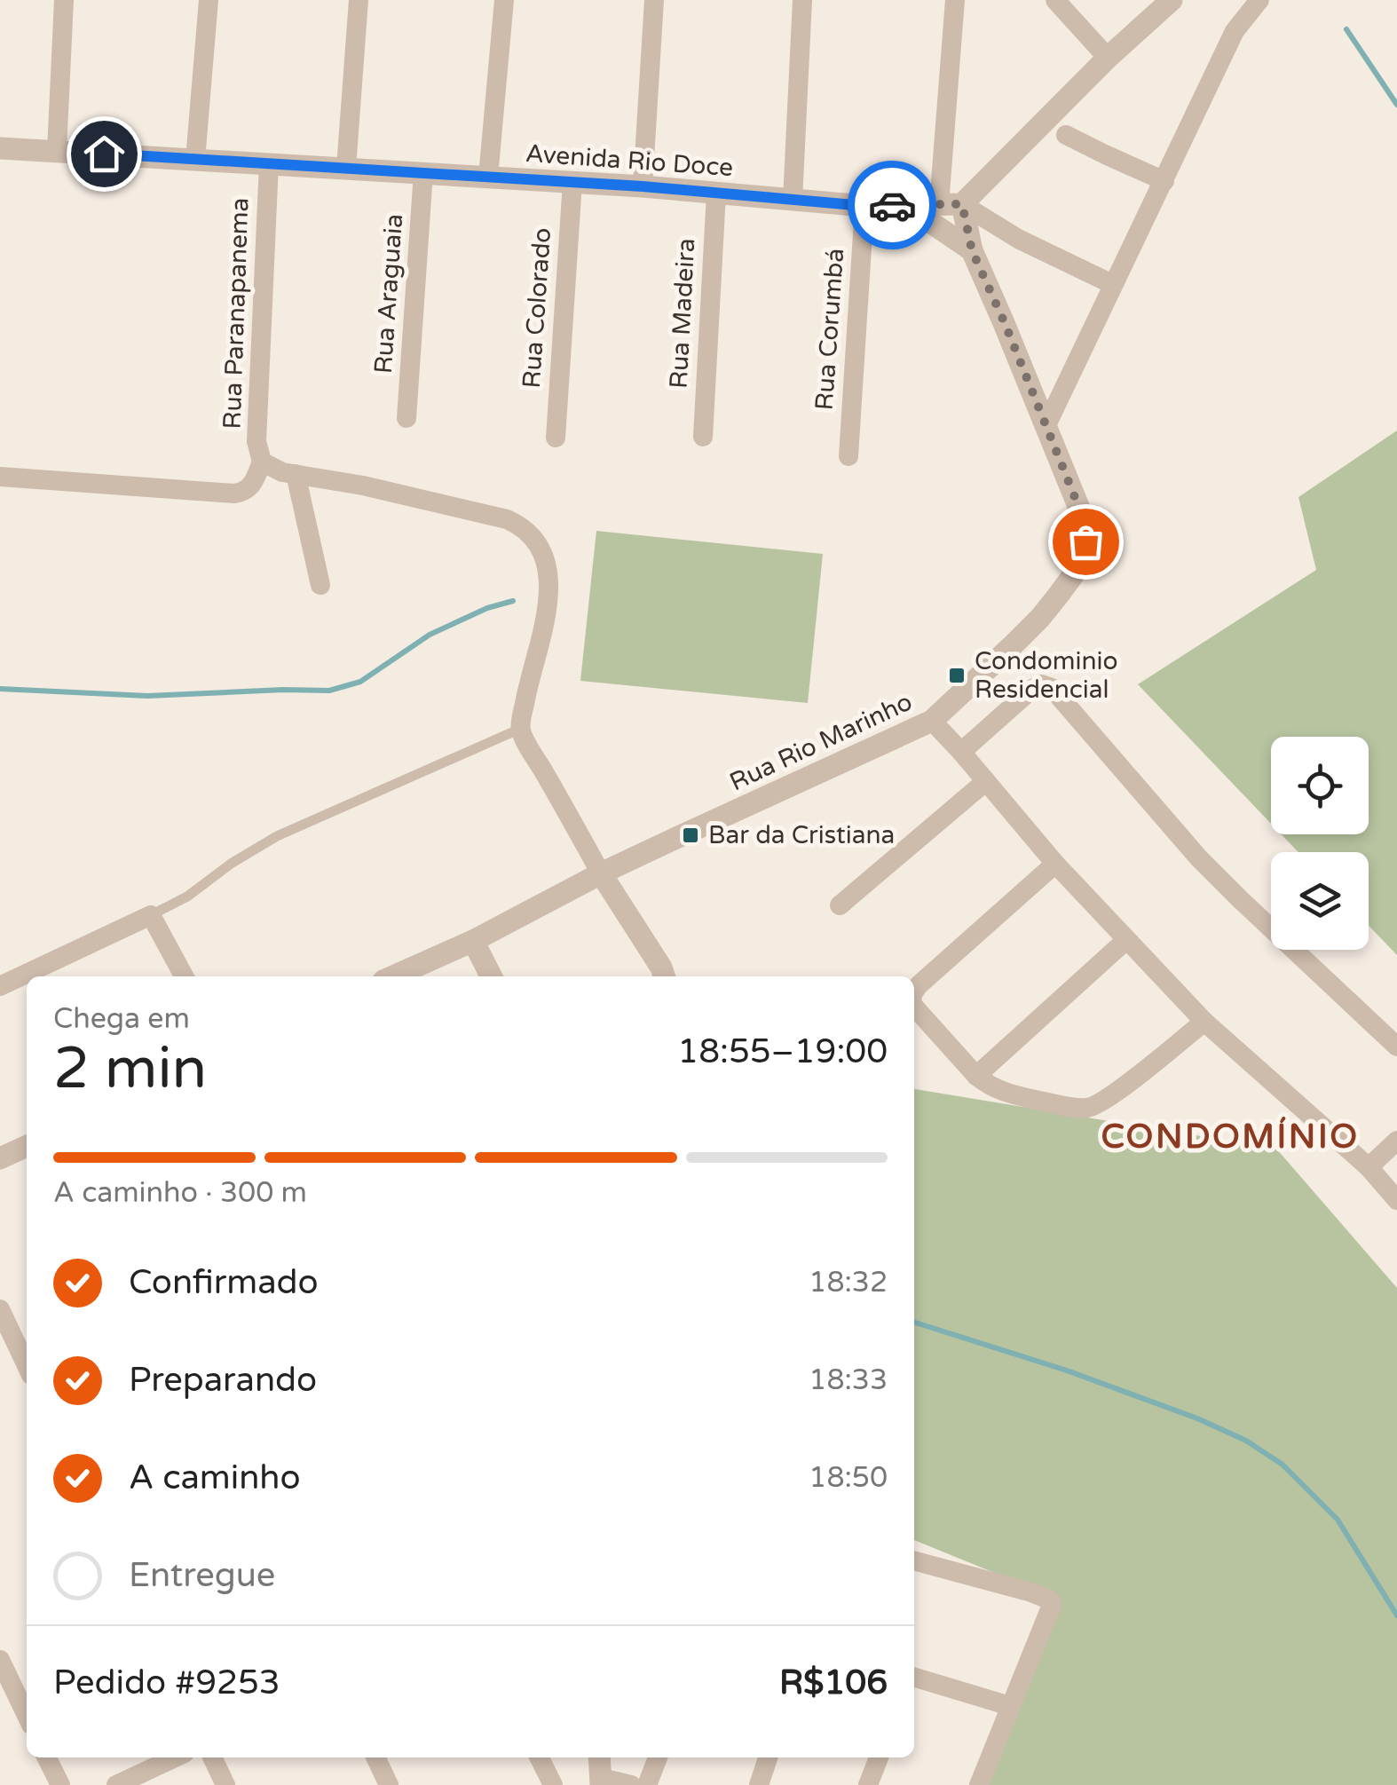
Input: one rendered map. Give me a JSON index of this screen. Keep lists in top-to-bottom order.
{
  "streets": {
    "street": [
      "Avenida Rio Doce",
      "Rua Araguaia",
      "Rua Colorado",
      "Rua Paranapanema",
      "Rua Madeira",
      "Rua Corumbá",
      "Rua Rio Marinho"
    ]
  },
  "crossings": [
    ["Avenida Rio Doce", "Rua Araguaia"],
    ["Avenida Rio Doce", "Rua Colorado"],
    ["Avenida Rio Doce", "Rua Paranapanema"],
    ["Avenida Rio Doce", "Rua Madeira"],
    ["Avenida Rio Doce", "Rua Corumbá"],
    ["Avenida Rio Doce", "Rua Rio Marinho"]
  ],
  "districts": ["CONDOMÍNIO"],
  "places": {
    "transit": ["Condominio Residencial", "Bar da Cristiana"]
  },
  "page": {
    "heading": ["2 min", "Chega em", "18:55–19:00"],
    "panel": ["Pedido #9253", "R$106"],
    "bar": "A caminho · 300 m",
    "list": [
      ["Confirmado", "18:32"],
      ["Preparando", "18:33"],
      ["A caminho", "18:50"],
      "Entregue"
    ]
  }
}
